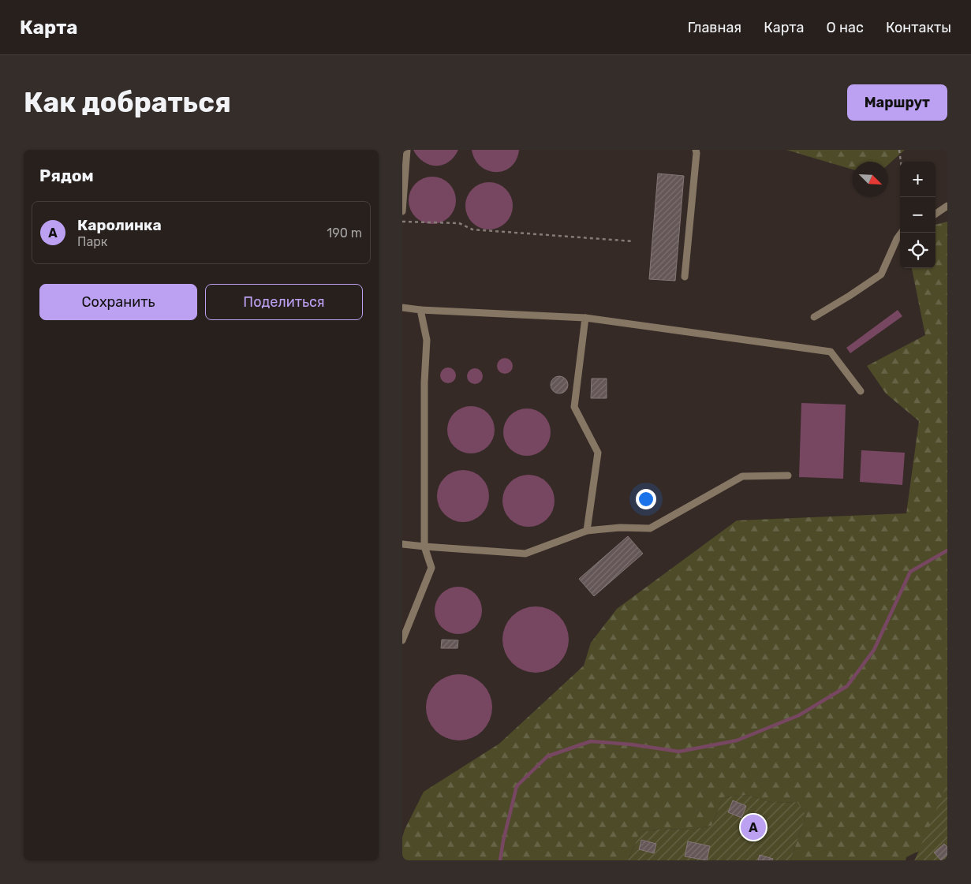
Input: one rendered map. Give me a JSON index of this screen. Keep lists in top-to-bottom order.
{
  "north": "bottom right",
  "page": {
    "header": "Карта",
    "nav": [
      "Главная",
      "Карта",
      "О нас",
      "Контакты"
    ],
    "buttons": [
      "Маршрут",
      ["Сохранить", "Поделиться"]
    ],
    "title": "Как добраться",
    "heading": "Рядом",
    "map_buttons": ["+", "−"],
    "list": [
      {
        "mark": "A",
        "name": "Каролинка",
        "note": "Парк",
        "value": "190 m"
      }
    ],
    "pins": "A"
  }
}
